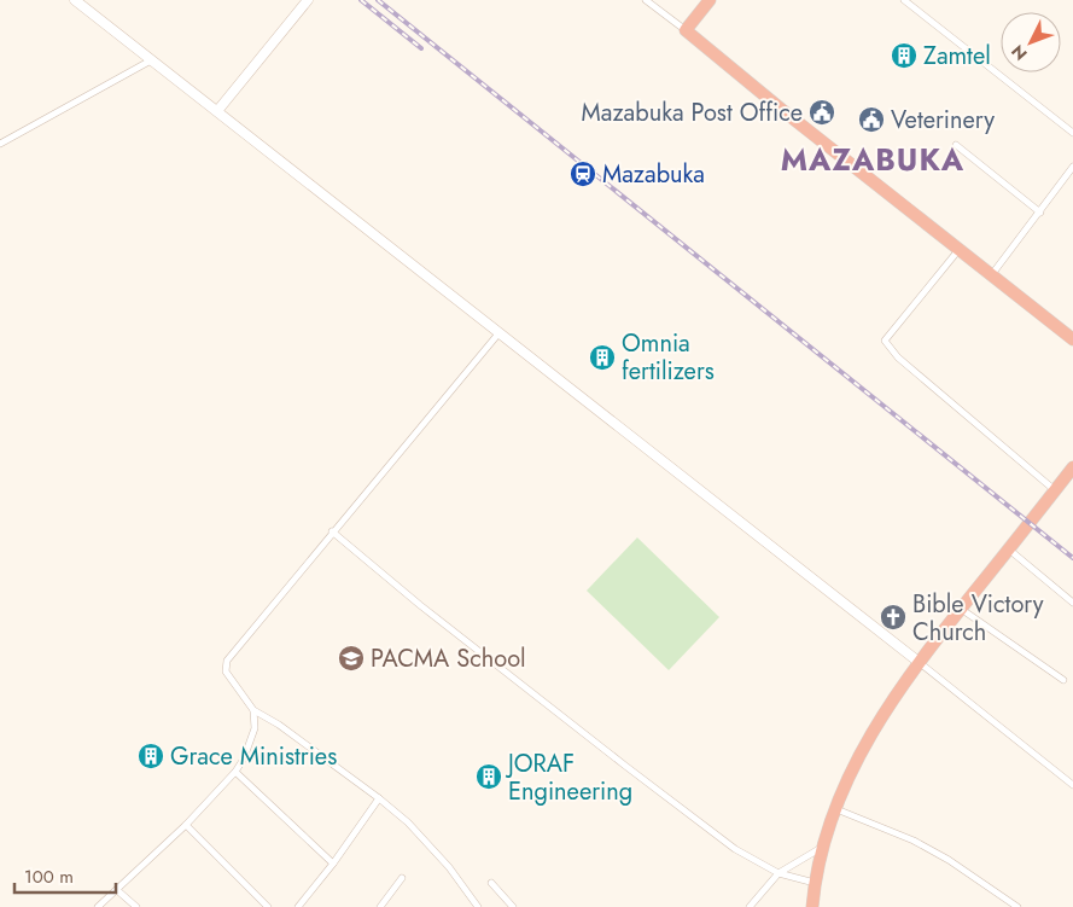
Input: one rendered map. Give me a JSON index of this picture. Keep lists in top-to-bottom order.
{
  "districts": ["MAZABUKA"],
  "places": {
    "building": [
      "Zamtel",
      "Omnia fertilizers",
      "Grace Ministries",
      "JORAF Engineering"
    ],
    "public building": ["Mazabuka Post Office", "Veterinery"],
    "station": ["Mazabuka"],
    "church": ["Bible Victory Church"],
    "school or university": ["PACMA School"]
  },
  "scale_bar": "100 m",
  "north": "bottom left"
}
